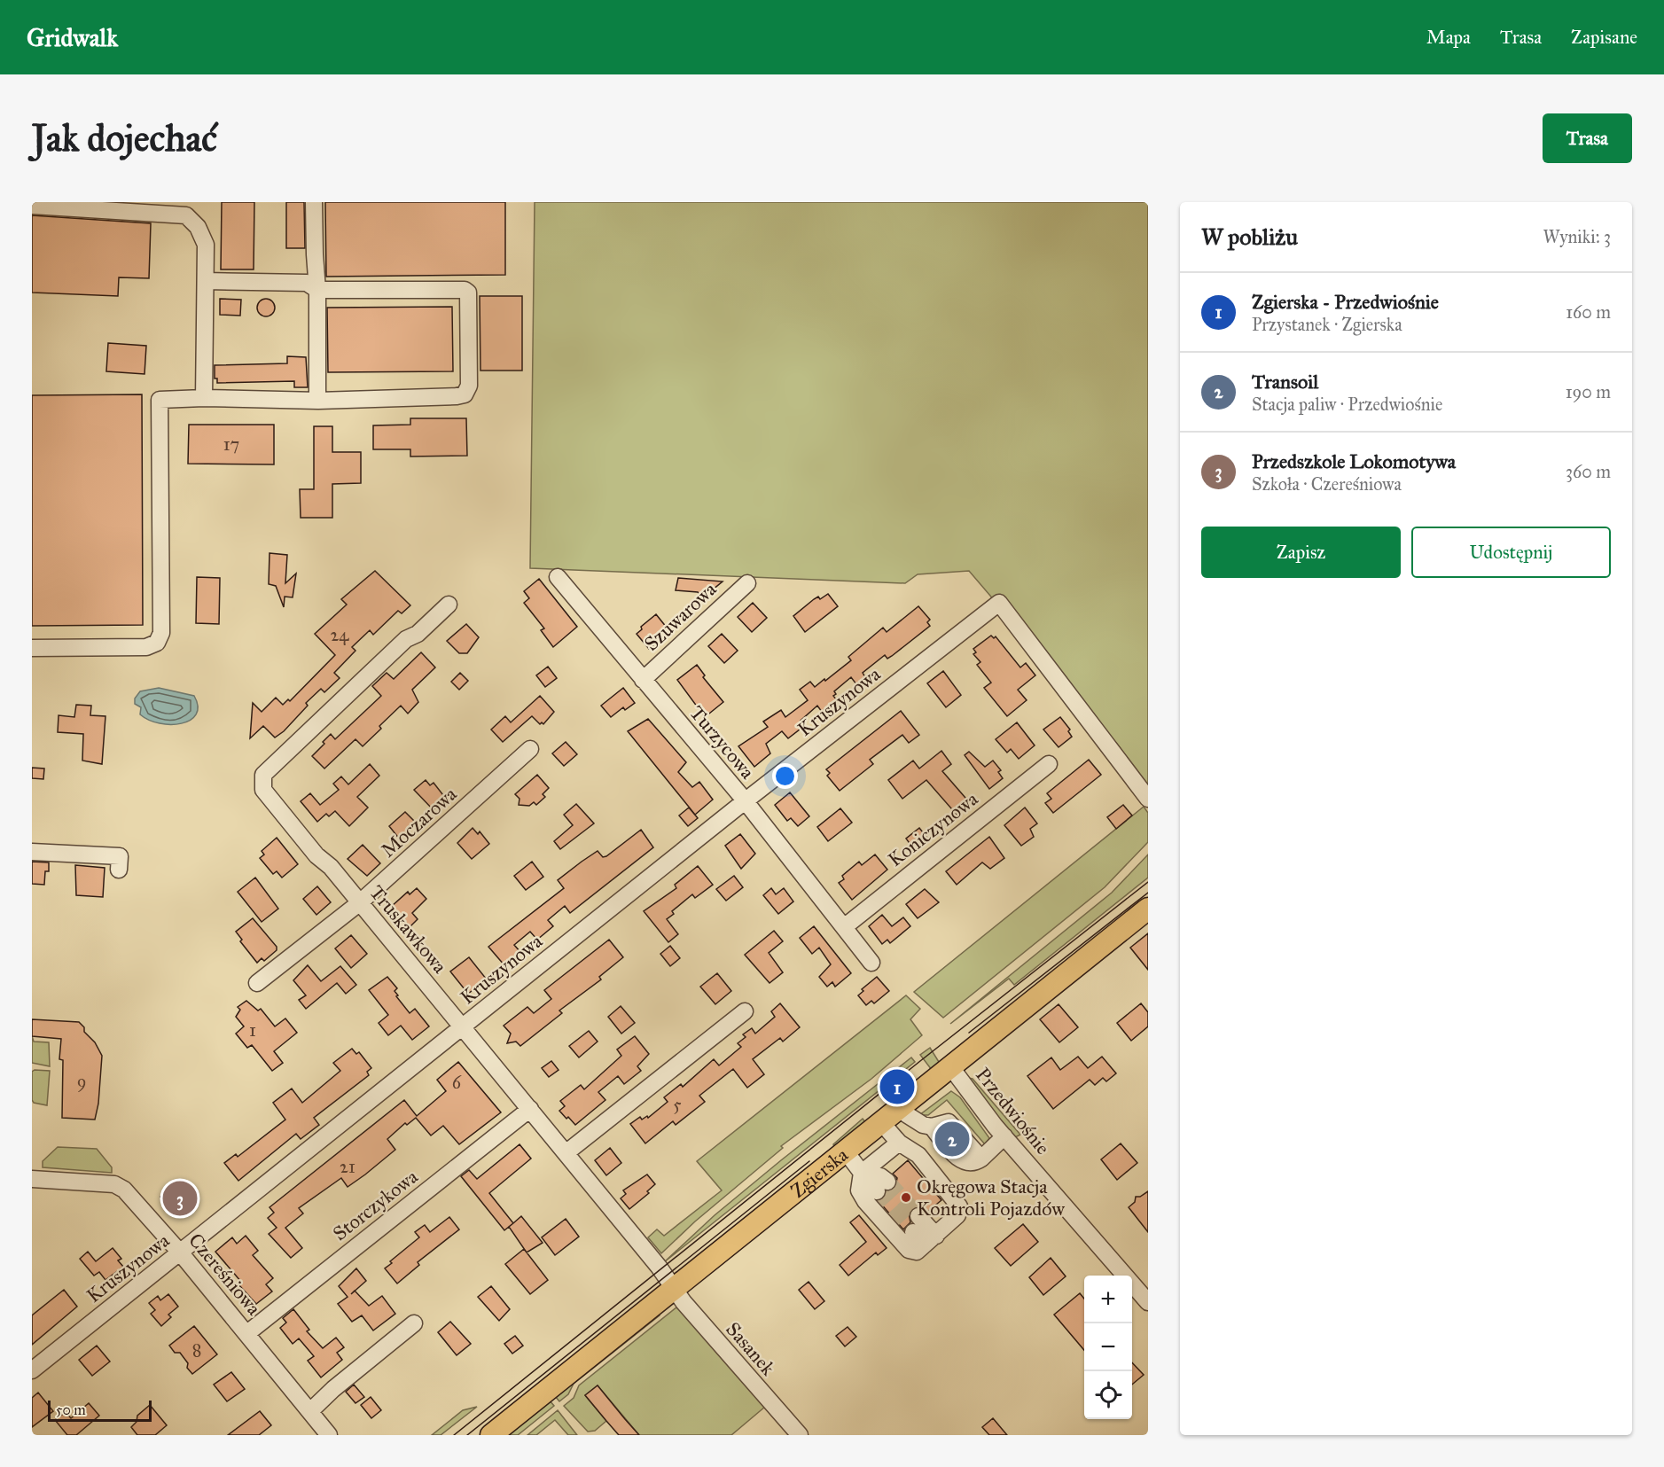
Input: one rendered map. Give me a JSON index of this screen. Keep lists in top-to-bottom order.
{
  "streets": {
    "main road": ["Zgierska"],
    "street": [
      "Szuwarowa",
      "Kruszynowa",
      "Turzycowa",
      "Moczarowa",
      "Koniczynowa",
      "Truskawkowa",
      "Przedwiośnie",
      "Storczykowa",
      "Czereśniowa",
      "Sasanek"
    ]
  },
  "crossings": [
    ["Szuwarowa", "Turzycowa"],
    ["Kruszynowa", "Turzycowa"],
    ["Kruszynowa", "Truskawkowa"],
    ["Kruszynowa", "Czereśniowa"],
    ["Turzycowa", "Koniczynowa"],
    ["Moczarowa", "Truskawkowa"],
    ["Truskawkowa", "Zgierska"],
    ["Truskawkowa", "Storczykowa"],
    ["Truskawkowa", "Sasanek"],
    ["Przedwiośnie", "Zgierska"],
    ["Zgierska", "Sasanek"],
    ["Storczykowa", "Czereśniowa"]
  ],
  "places": ["Okręgowa Stacja Kontroli Pojazdów"],
  "house_numbers": [
    "17",
    "24",
    "1",
    "9",
    "6",
    "5",
    "21",
    "8"
  ],
  "scale_bar": "50 m",
  "page": {
    "header": "Gridwalk",
    "nav": ["Mapa", "Trasa", "Zapisane"],
    "buttons": [
      "Trasa",
      ["Zapisz", "Udostępnij"]
    ],
    "title": "Jak dojechać",
    "heading": ["W pobliżu", "Wyniki: 3"],
    "list": [
      {
        "mark": "1",
        "name": "Zgierska - Przedwiośnie",
        "note": "Przystanek · Zgierska",
        "value": "160 m"
      },
      {
        "mark": "2",
        "name": "Transoil",
        "note": "Stacja paliw · Przedwiośnie",
        "value": "190 m"
      },
      {
        "mark": "3",
        "name": "Przedszkole Lokomotywa",
        "note": "Szkoła · Czereśniowa",
        "value": "360 m"
      }
    ],
    "pins": ["1", "2", "3"],
    "map_buttons": ["+", "−"],
    "scale": "50 m"
  }
}
